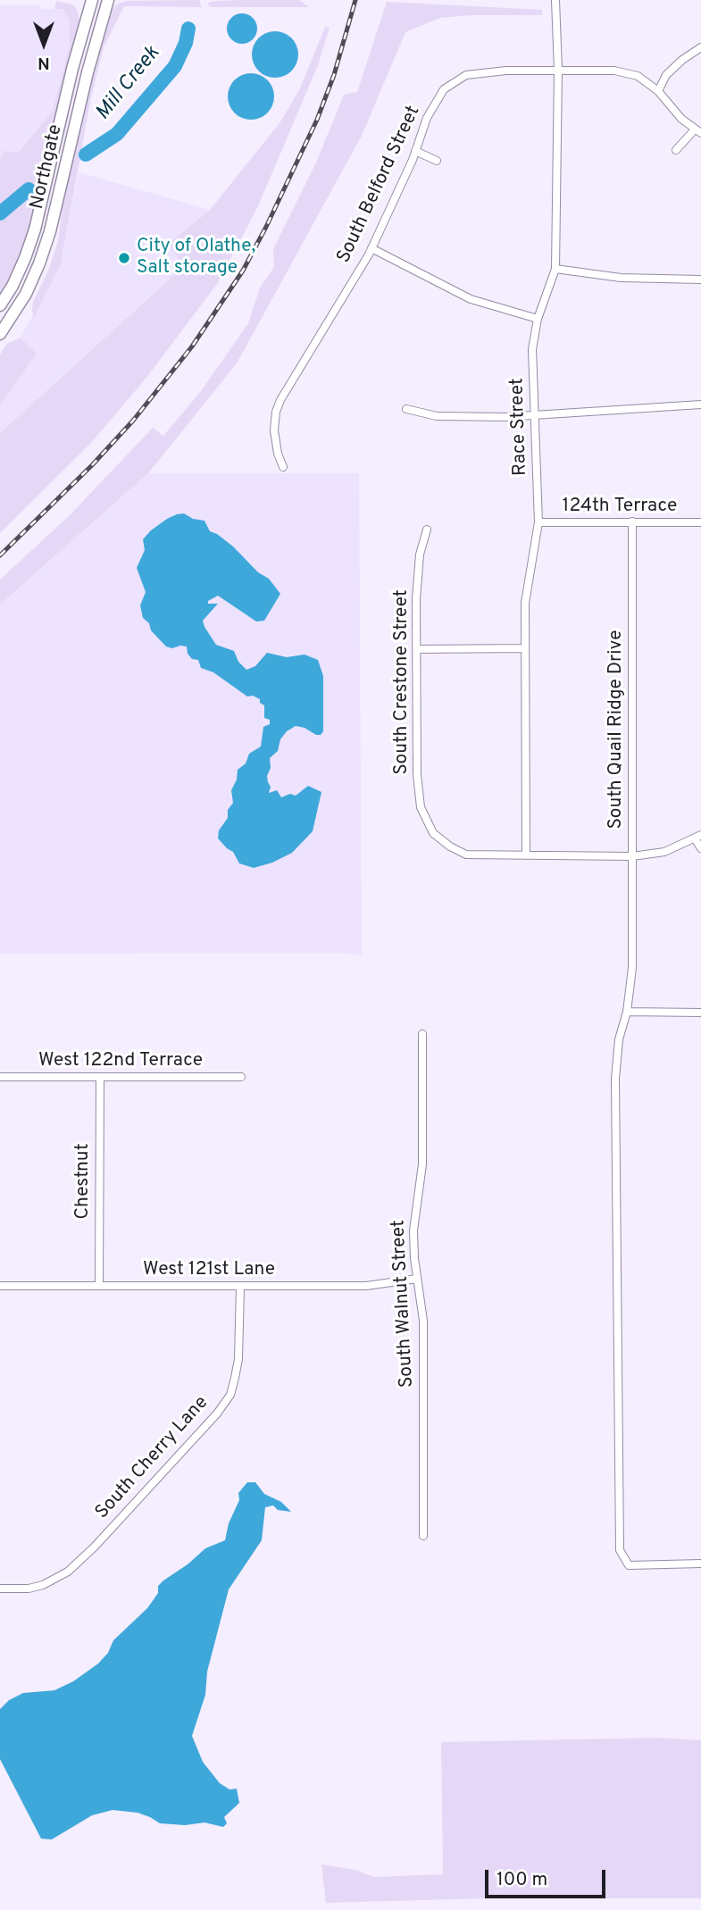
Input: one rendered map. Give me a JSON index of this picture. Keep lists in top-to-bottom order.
{
  "streets": {
    "main road": ["Northgate"],
    "street": [
      "South Belford Street",
      "Race Street",
      "124th Terrace",
      "South Crestone Street",
      "South Quail Ridge Drive",
      "West 122nd Terrace",
      "Chestnut",
      "West 121st Lane",
      "South Walnut Street",
      "South Cherry Lane"
    ]
  },
  "crossings": [
    ["South Belford Street", "Race Street"],
    ["Race Street", "124th Terrace"],
    ["Race Street", "South Crestone Street"],
    ["124th Terrace", "South Quail Ridge Drive"],
    ["West 122nd Terrace", "Chestnut"],
    ["Chestnut", "West 121st Lane"],
    ["West 121st Lane", "South Walnut Street"],
    ["West 121st Lane", "South Cherry Lane"]
  ],
  "water": ["Mill Creek"],
  "places": ["City of Olathe, Salt storage"],
  "scale_bar": "100 m",
  "north": "bottom"
}
